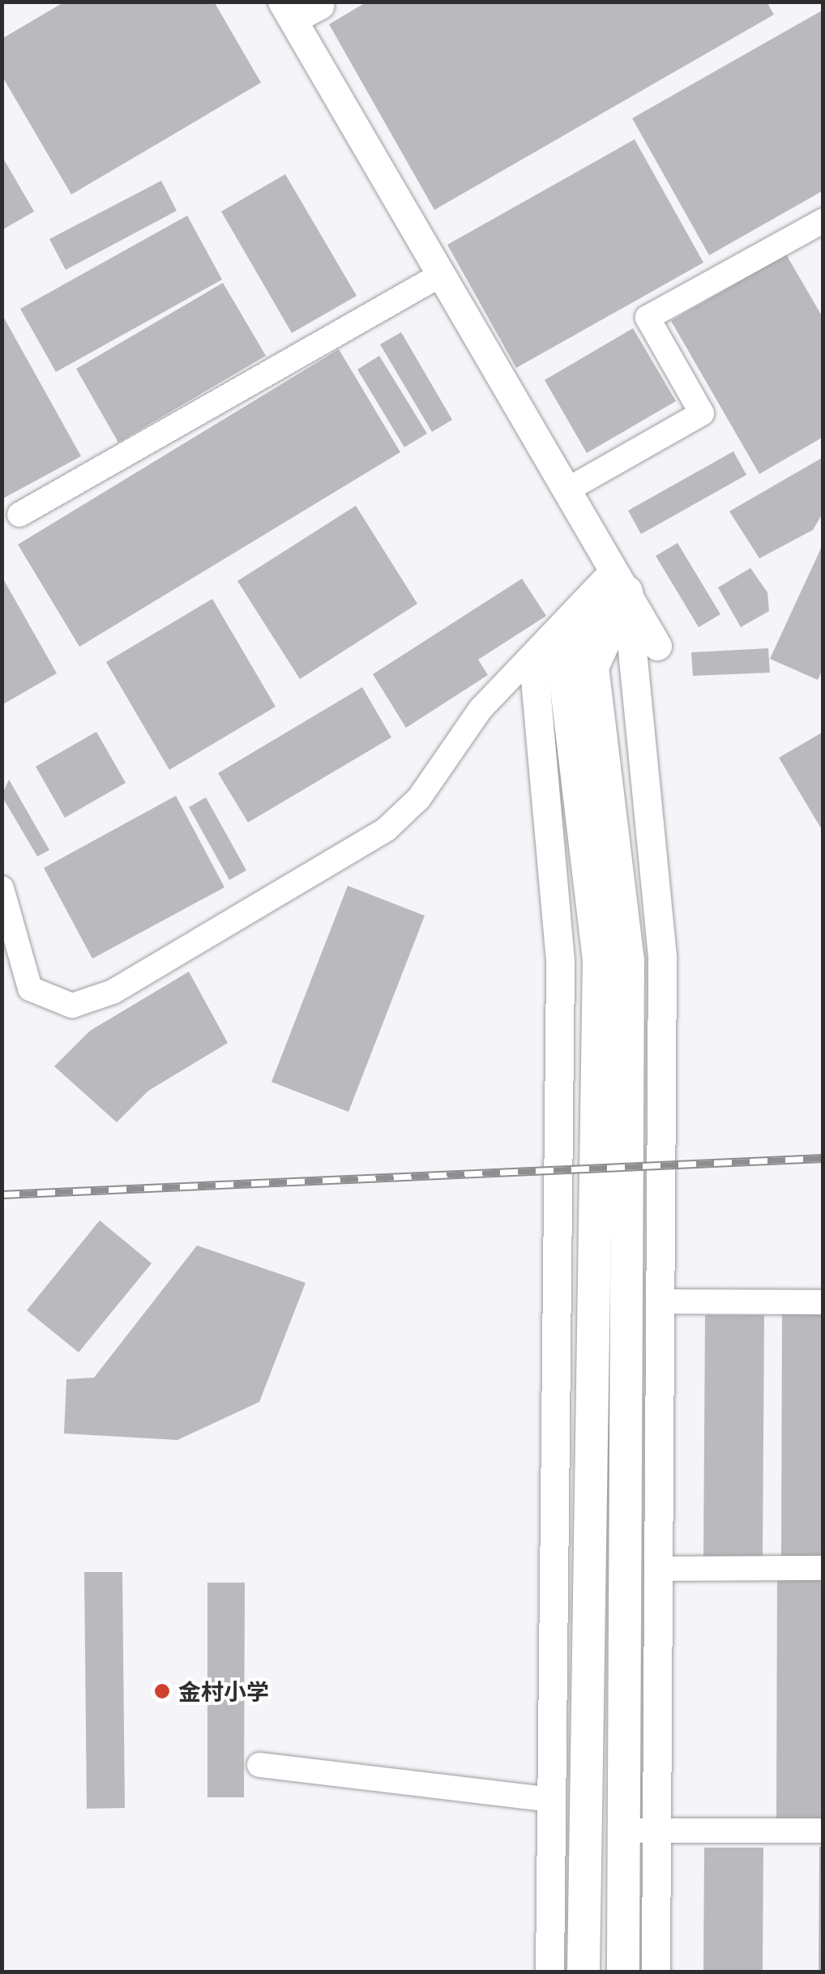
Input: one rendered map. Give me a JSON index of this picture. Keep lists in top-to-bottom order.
{
  "places": ["金村小学"]
}
